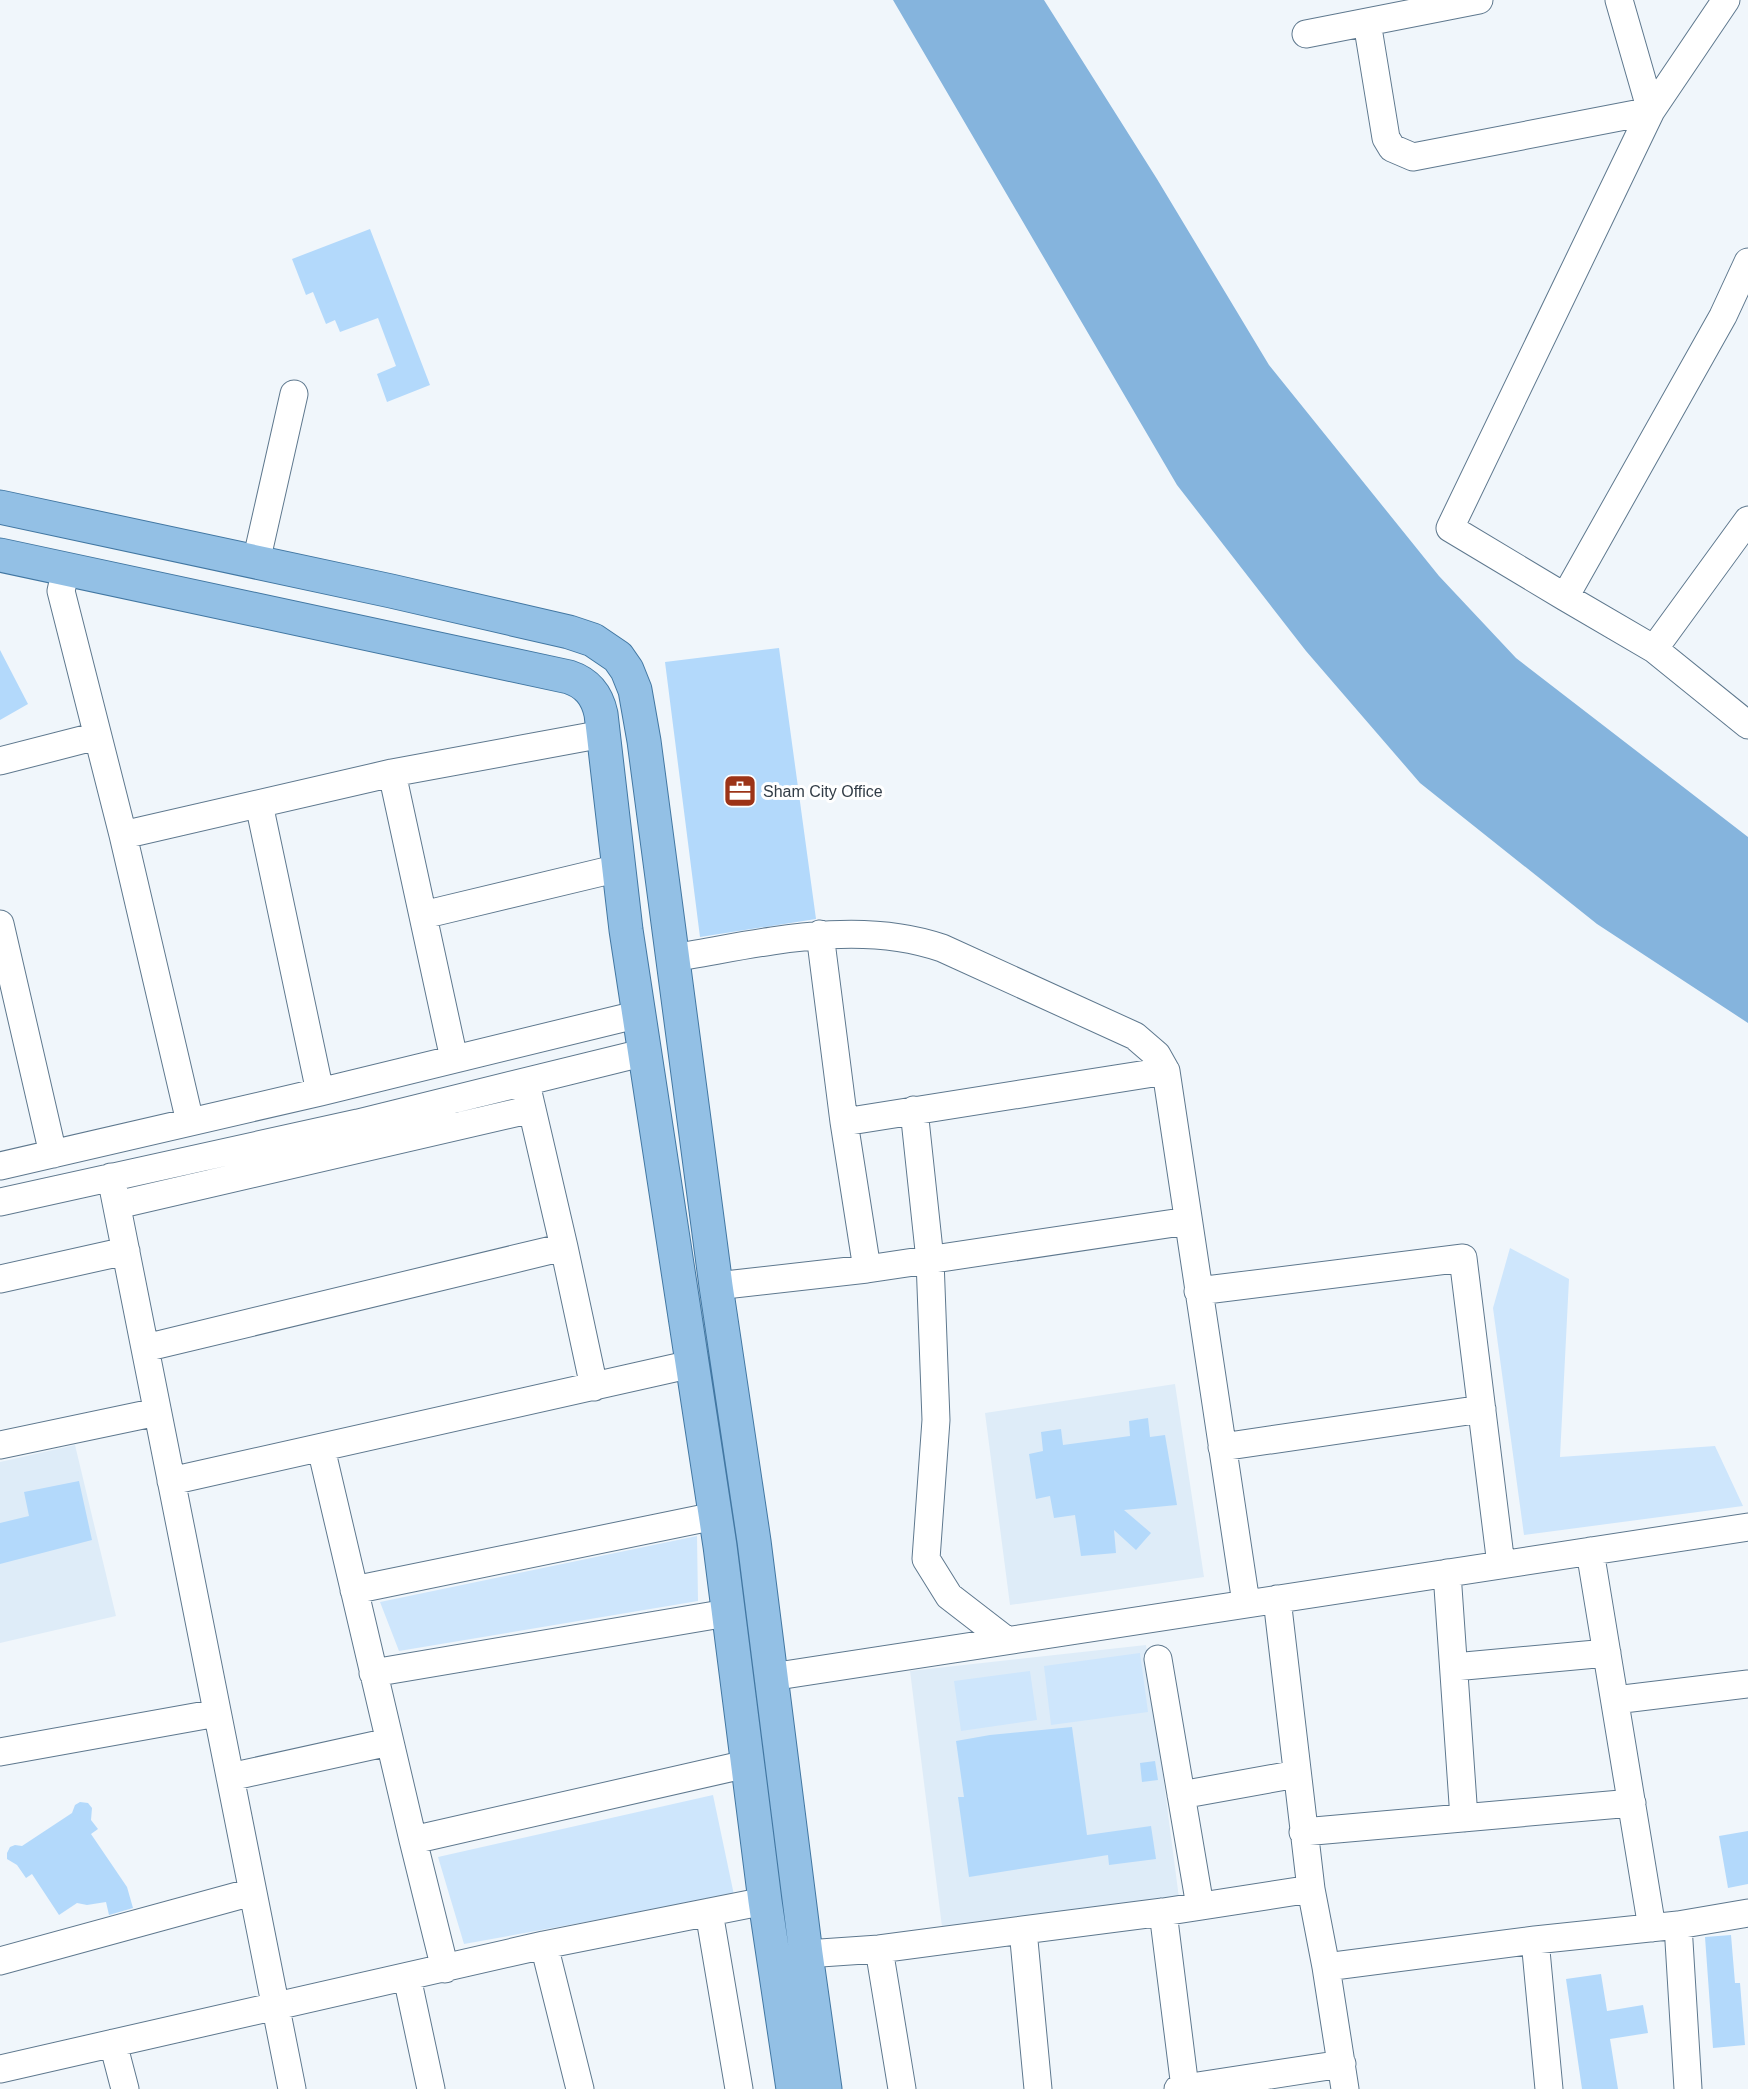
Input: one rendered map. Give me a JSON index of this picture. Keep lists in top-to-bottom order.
{
  "places": {
    "office": ["Sham City Office"]
  }
}
